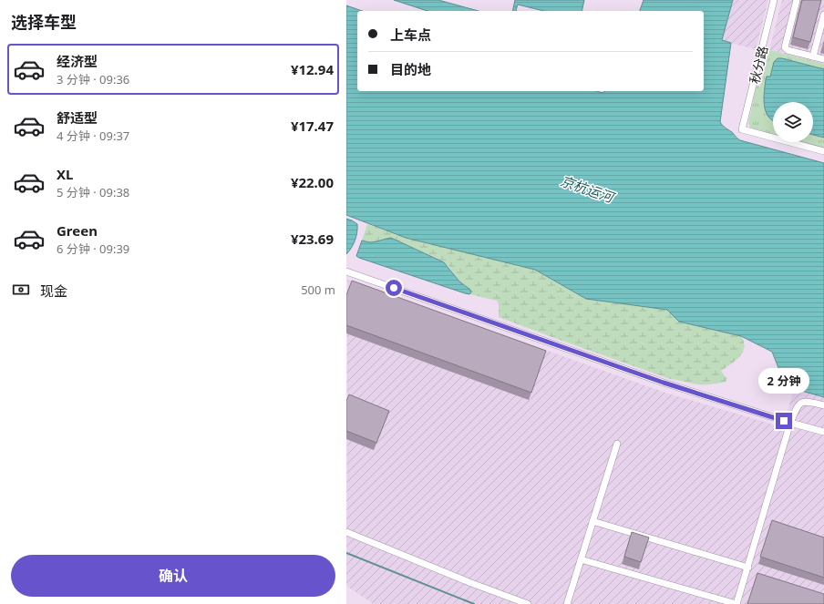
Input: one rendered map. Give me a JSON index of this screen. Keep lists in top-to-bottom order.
{
  "streets": {
    "street": ["秋分路"]
  },
  "water": ["京杭运河"],
  "page": {
    "heading": "选择车型",
    "banner": ["上车点", "目的地"],
    "list": [
      {
        "name": "经济型",
        "note": "3 分钟 · 09:36",
        "value": "¥12.94"
      },
      {
        "name": "舒适型",
        "note": "4 分钟 · 09:37",
        "value": "¥17.47"
      },
      {
        "name": "XL",
        "note": "5 分钟 · 09:38",
        "value": "¥22.00"
      },
      {
        "name": "Green",
        "note": "6 分钟 · 09:39",
        "value": "¥23.69"
      }
    ],
    "pay": ["现金", "500 m"],
    "bubble": "2 分钟",
    "buttons": "确认"
  }
}
